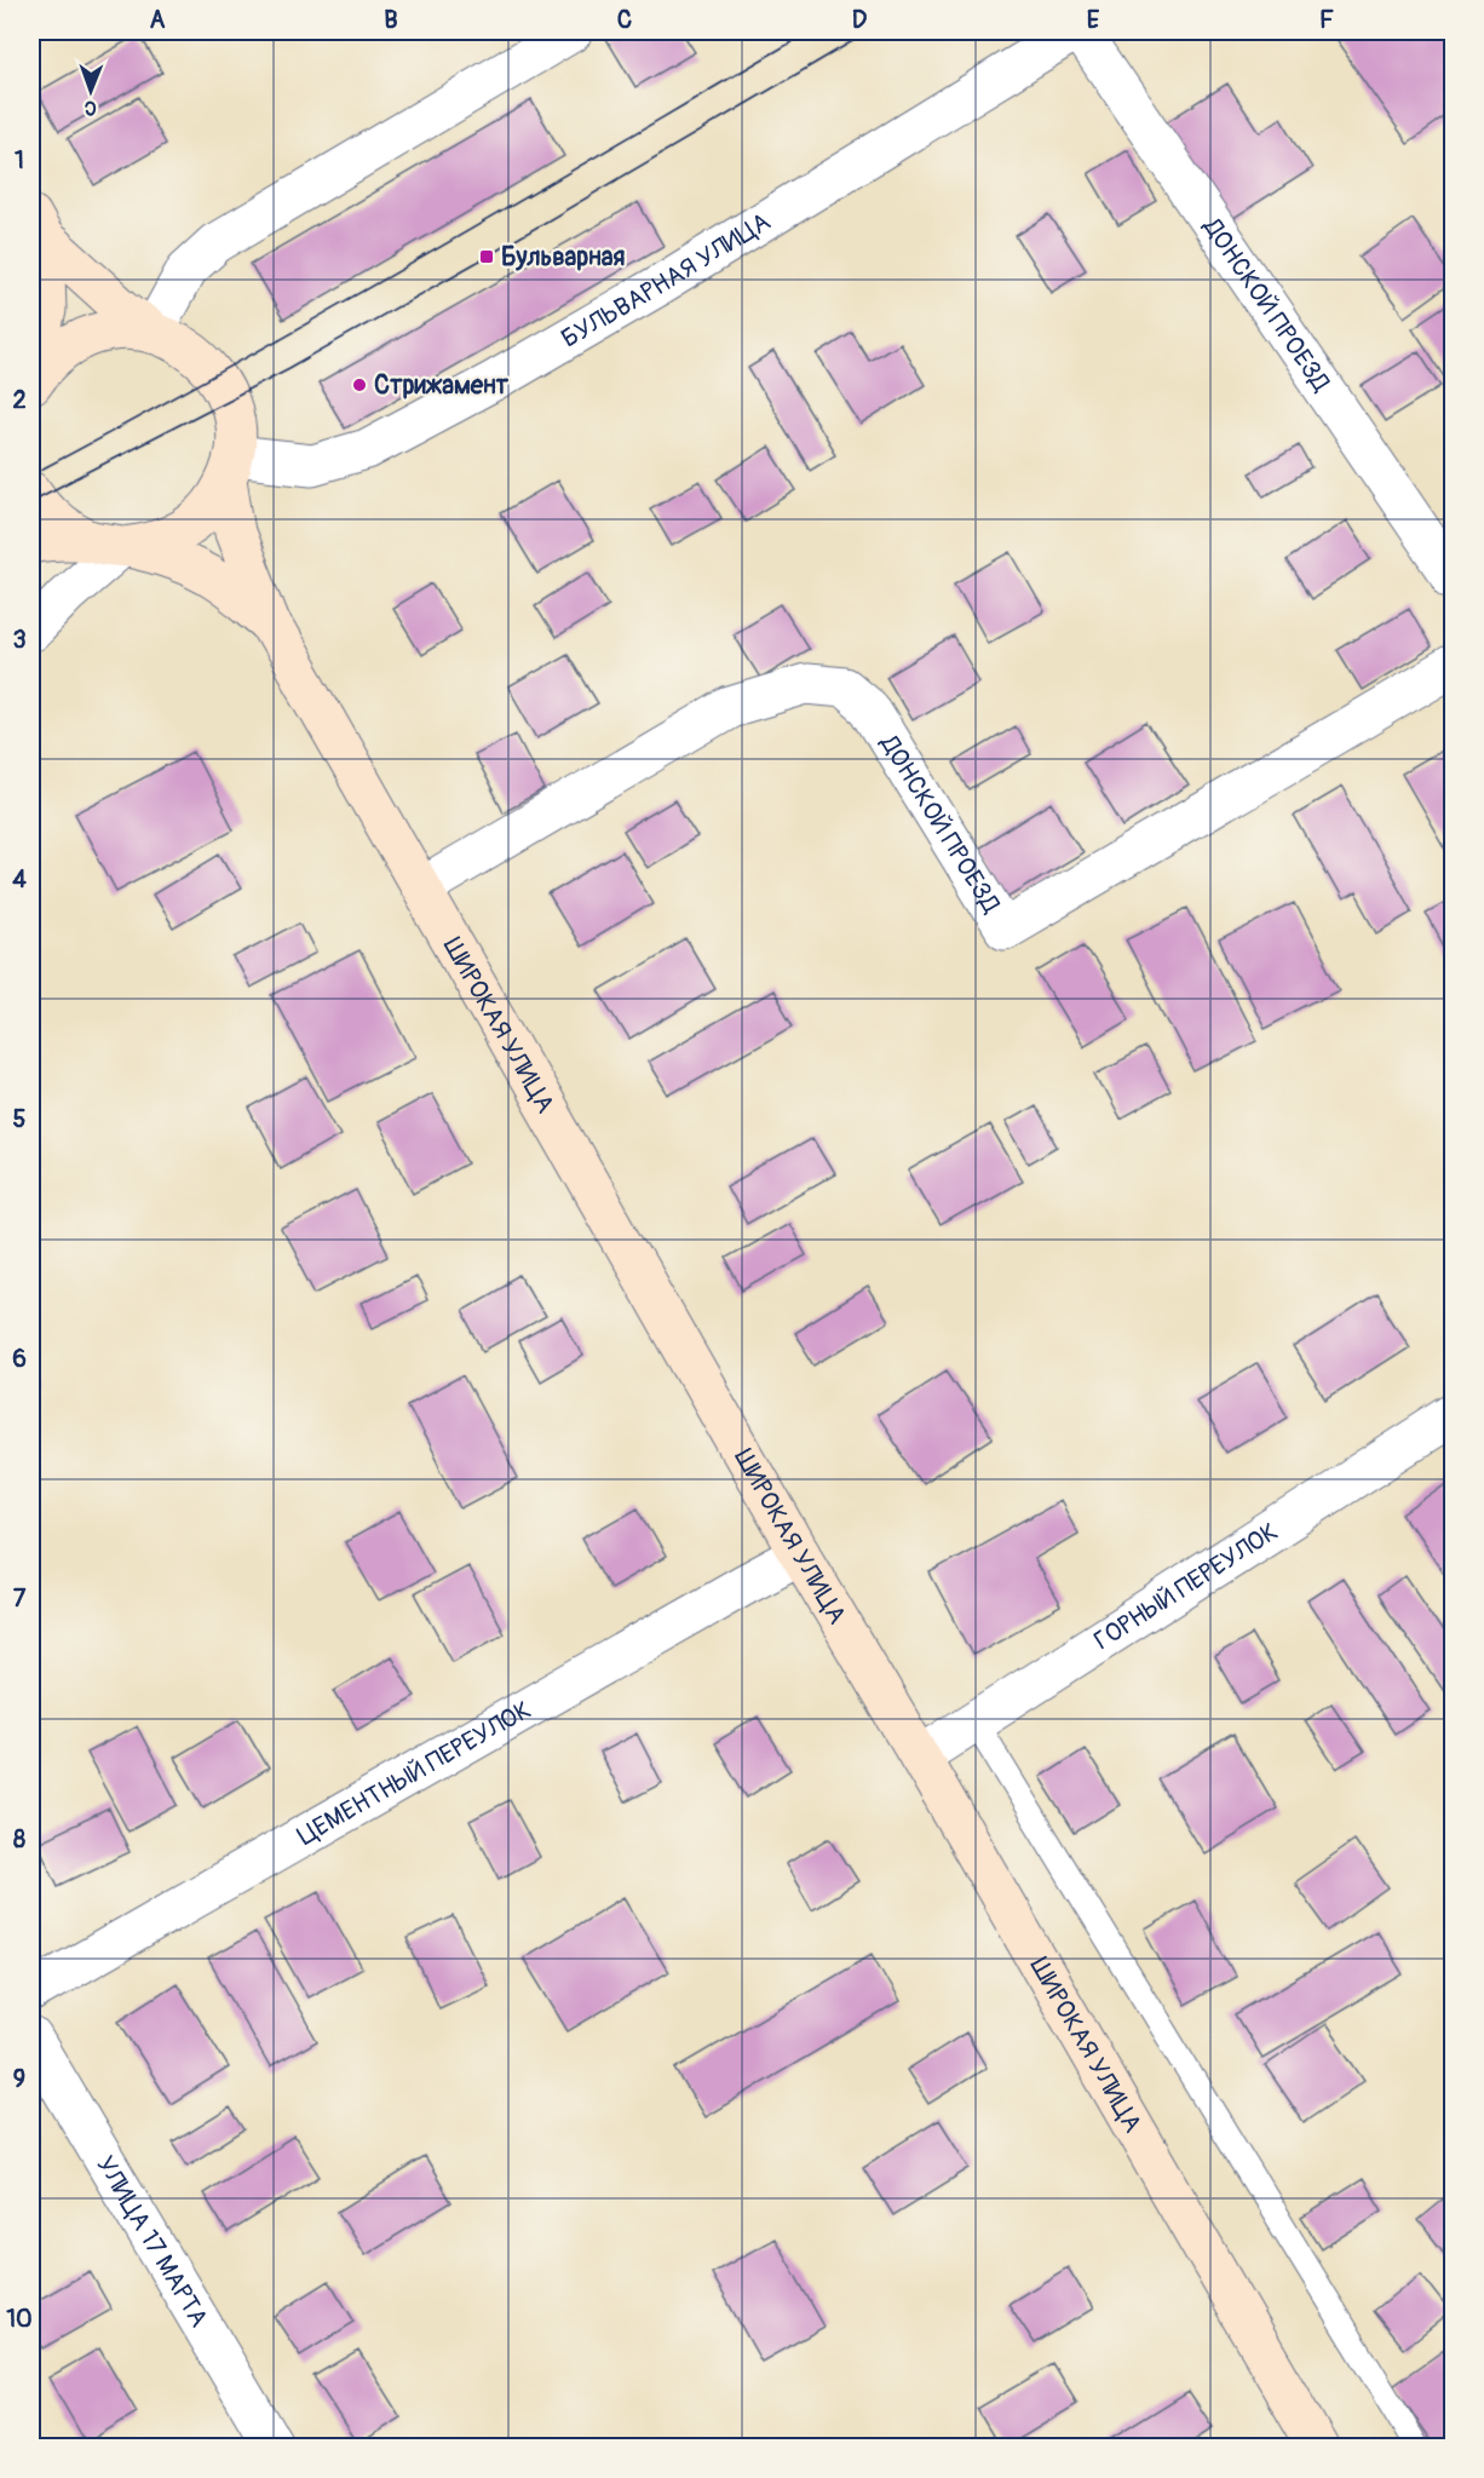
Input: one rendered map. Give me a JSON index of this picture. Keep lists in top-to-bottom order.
{
  "streets": {
    "main road": ["ШИРОКАЯ УЛИЦА"],
    "street": [
      "БУЛЬВАРНАЯ УЛИЦА",
      "ДОНСКОЙ ПРОЕЗД",
      "ГОРНЫЙ ПЕРЕУЛОК",
      "ЦЕМЕНТНЫЙ ПЕРЕУЛОК",
      "УЛИЦА 17 МАРТА"
    ]
  },
  "crossings": [
    ["БУЛЬВАРНАЯ УЛИЦА", "ШИРОКАЯ УЛИЦА"],
    ["ДОНСКОЙ ПРОЕЗД", "ШИРОКАЯ УЛИЦА"],
    ["ШИРОКАЯ УЛИЦА", "ГОРНЫЙ ПЕРЕУЛОК"],
    ["ШИРОКАЯ УЛИЦА", "ЦЕМЕНТНЫЙ ПЕРЕУЛОК"]
  ],
  "places": {
    "transit": ["Бульварная"],
    "other": ["Стрижамент"]
  },
  "north": "bottom",
  "grid": {
    "columns": [
      "A",
      "B",
      "C",
      "D",
      "E",
      "F"
    ],
    "rows": [
      "1",
      "2",
      "3",
      "4",
      "5",
      "6",
      "7",
      "8",
      "9",
      "10"
    ]
  }
}
